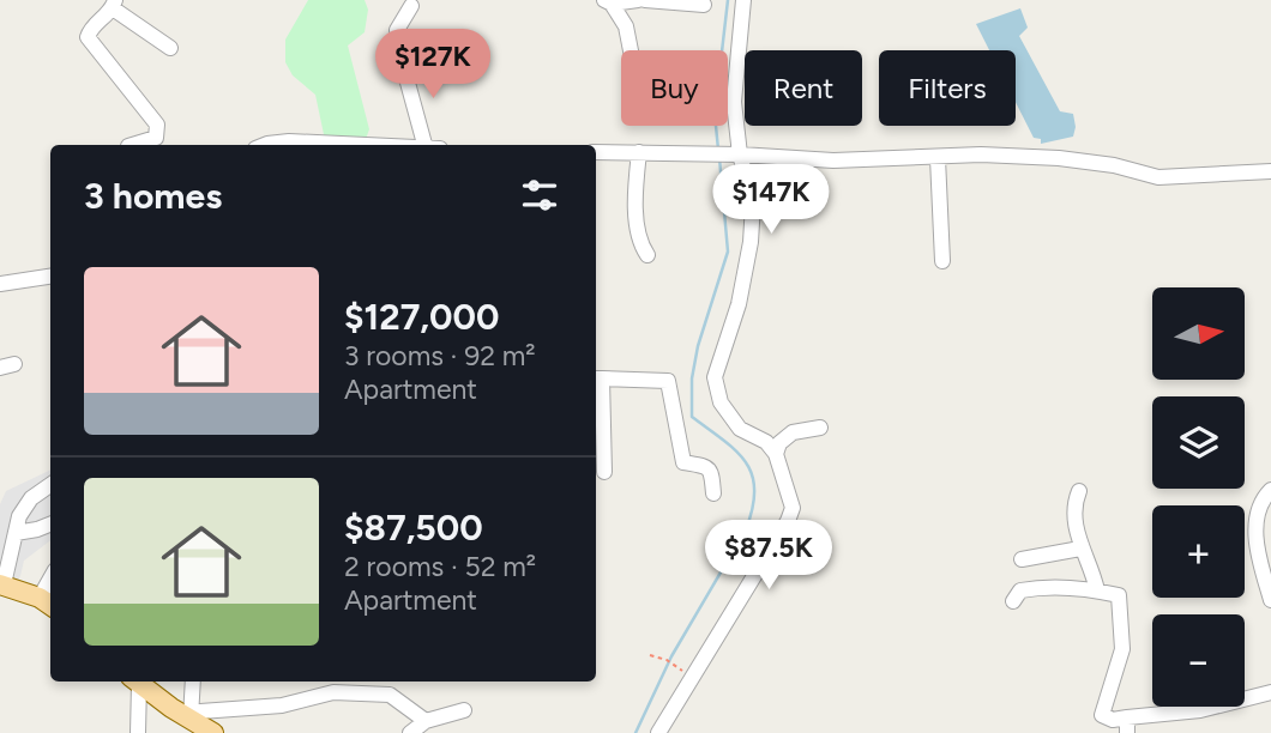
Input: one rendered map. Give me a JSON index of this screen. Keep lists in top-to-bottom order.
{
  "north": "right",
  "page": {
    "price": ["$127K", "$147K", "$87.5K"],
    "chip": ["Buy", "Rent", "Filters"],
    "heading": "3 homes",
    "list": [
      {
        "name": "$127,000",
        "note": "3 rooms · 92 m² · Apartment"
      },
      {
        "name": "$87,500",
        "note": "2 rooms · 52 m² · Apartment"
      }
    ],
    "map_buttons": ["+", "−"]
  }
}
